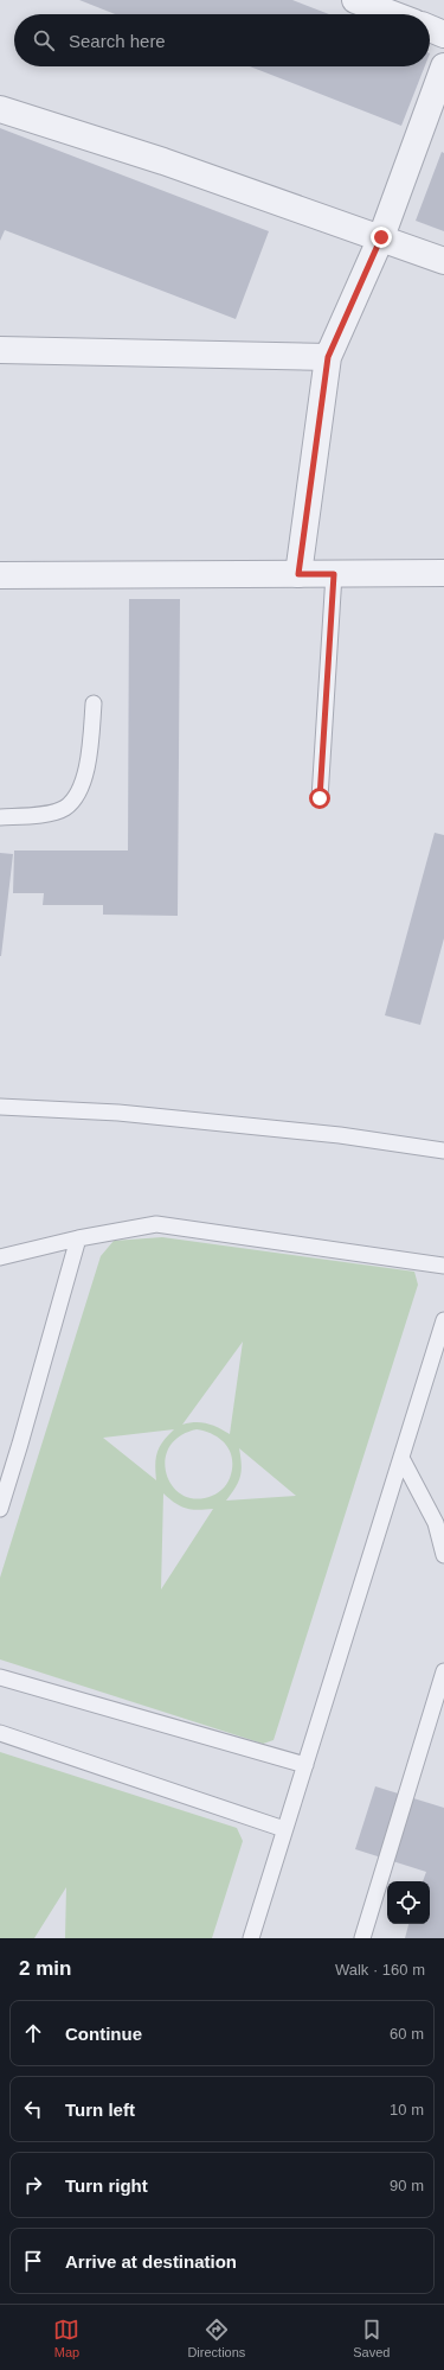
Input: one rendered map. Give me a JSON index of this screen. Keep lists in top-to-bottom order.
{
  "page": {
    "search": "Search here",
    "heading": ["2 min", "Walk · 160 m"],
    "list": [
      ["Continue", "60 m"],
      ["Turn left", "10 m"],
      ["Turn right", "90 m"],
      "Arrive at destination"
    ],
    "nav": ["Map", "Directions", "Saved"]
  }
}
